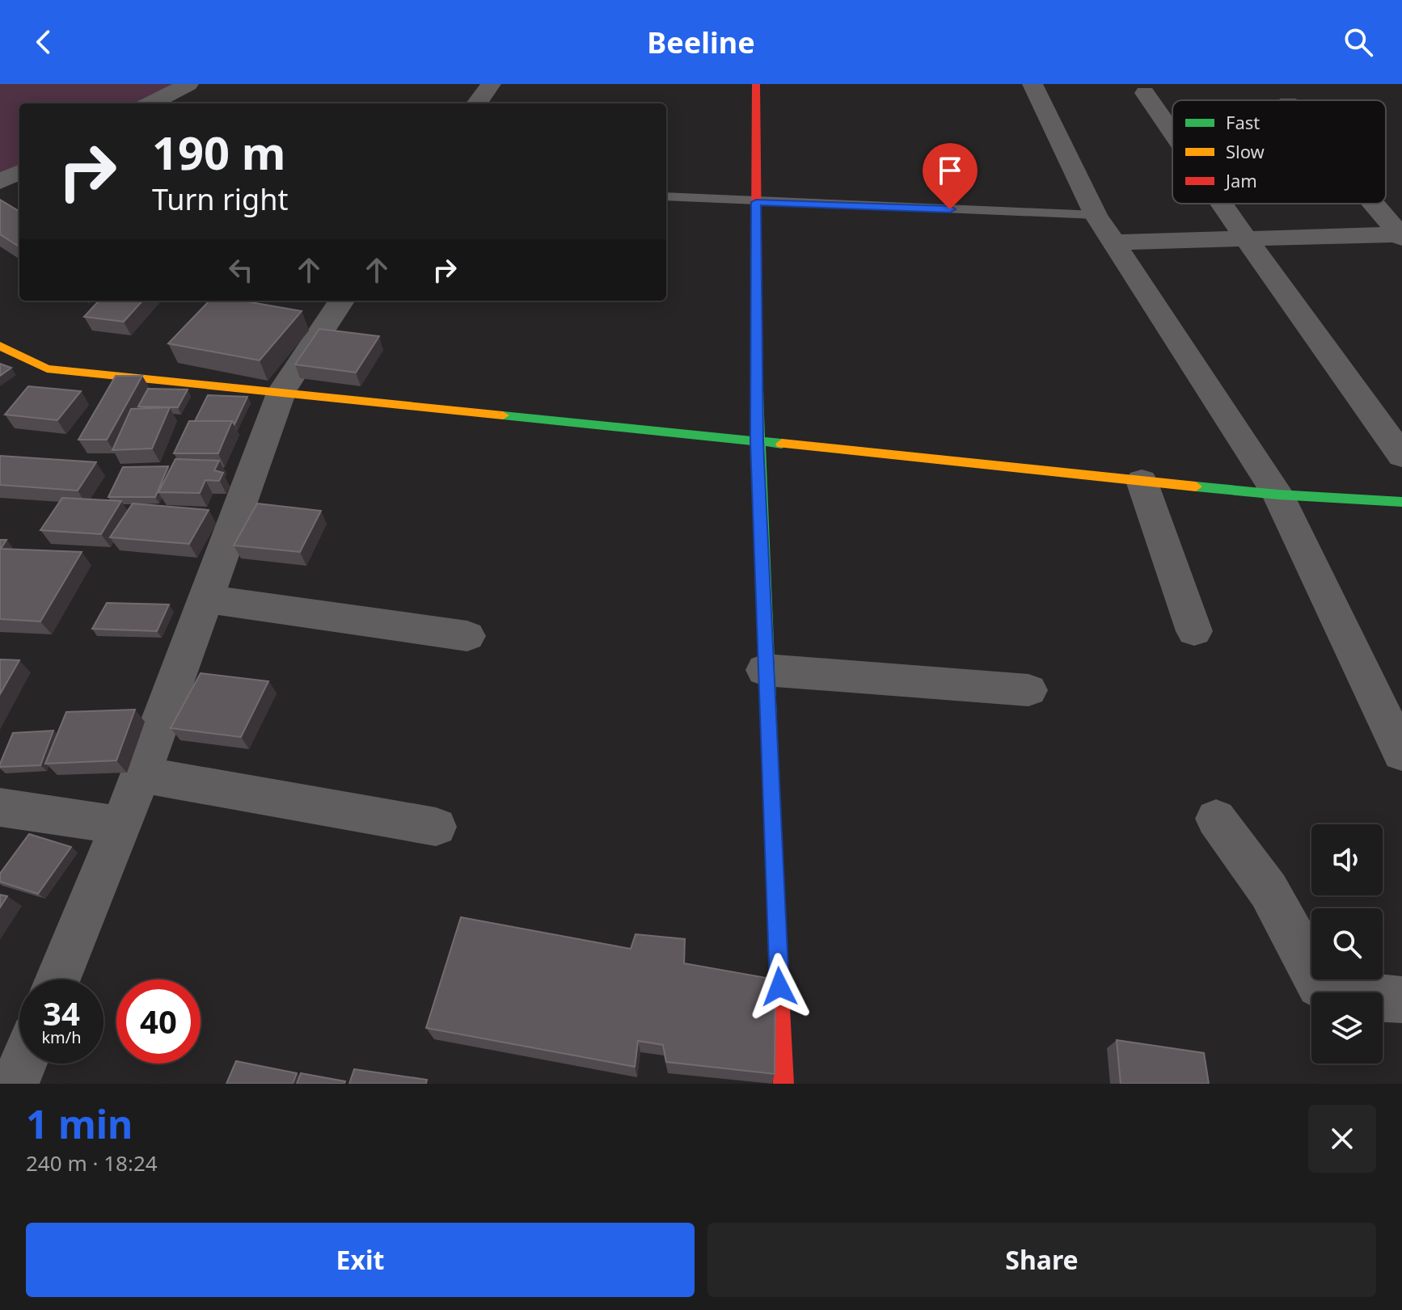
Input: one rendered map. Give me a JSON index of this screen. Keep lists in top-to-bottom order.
{
  "legend": ["Fast", "Slow", "Jam"],
  "page": {
    "header": "Beeline",
    "turn": ["190 m", "Turn right"],
    "speed": "34 km/h",
    "limit": "40",
    "heading": ["1 min", "240 m · 18:24"],
    "buttons": ["Exit", "Share"]
  }
}
